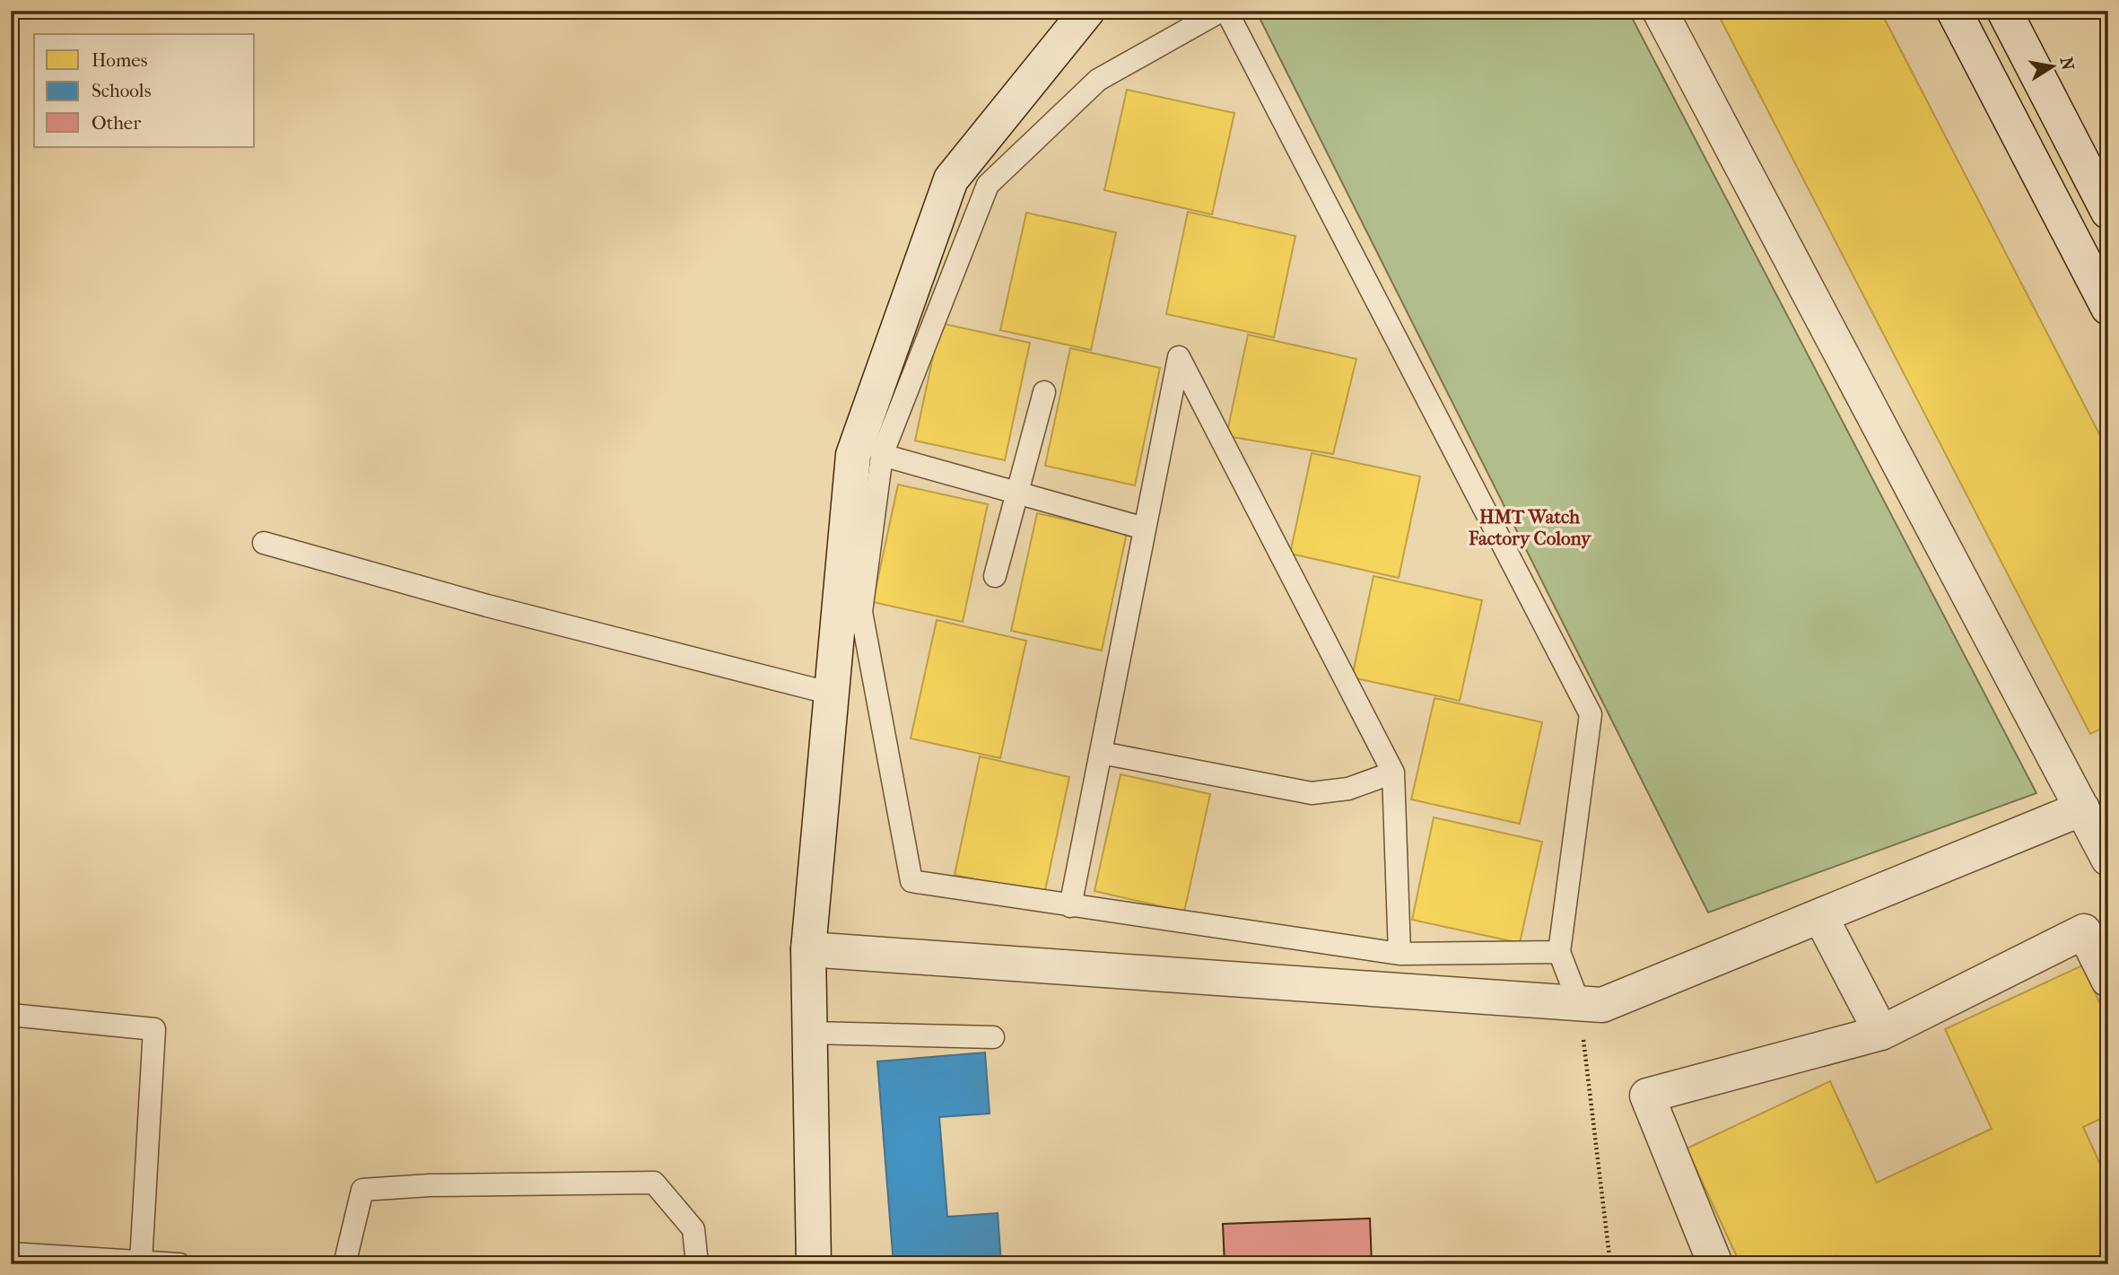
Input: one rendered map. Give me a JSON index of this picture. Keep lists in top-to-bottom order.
{
  "districts": ["HMT Watch Factory Colony"],
  "legend": ["Homes", "Schools", "Other"],
  "north": "right"
}
